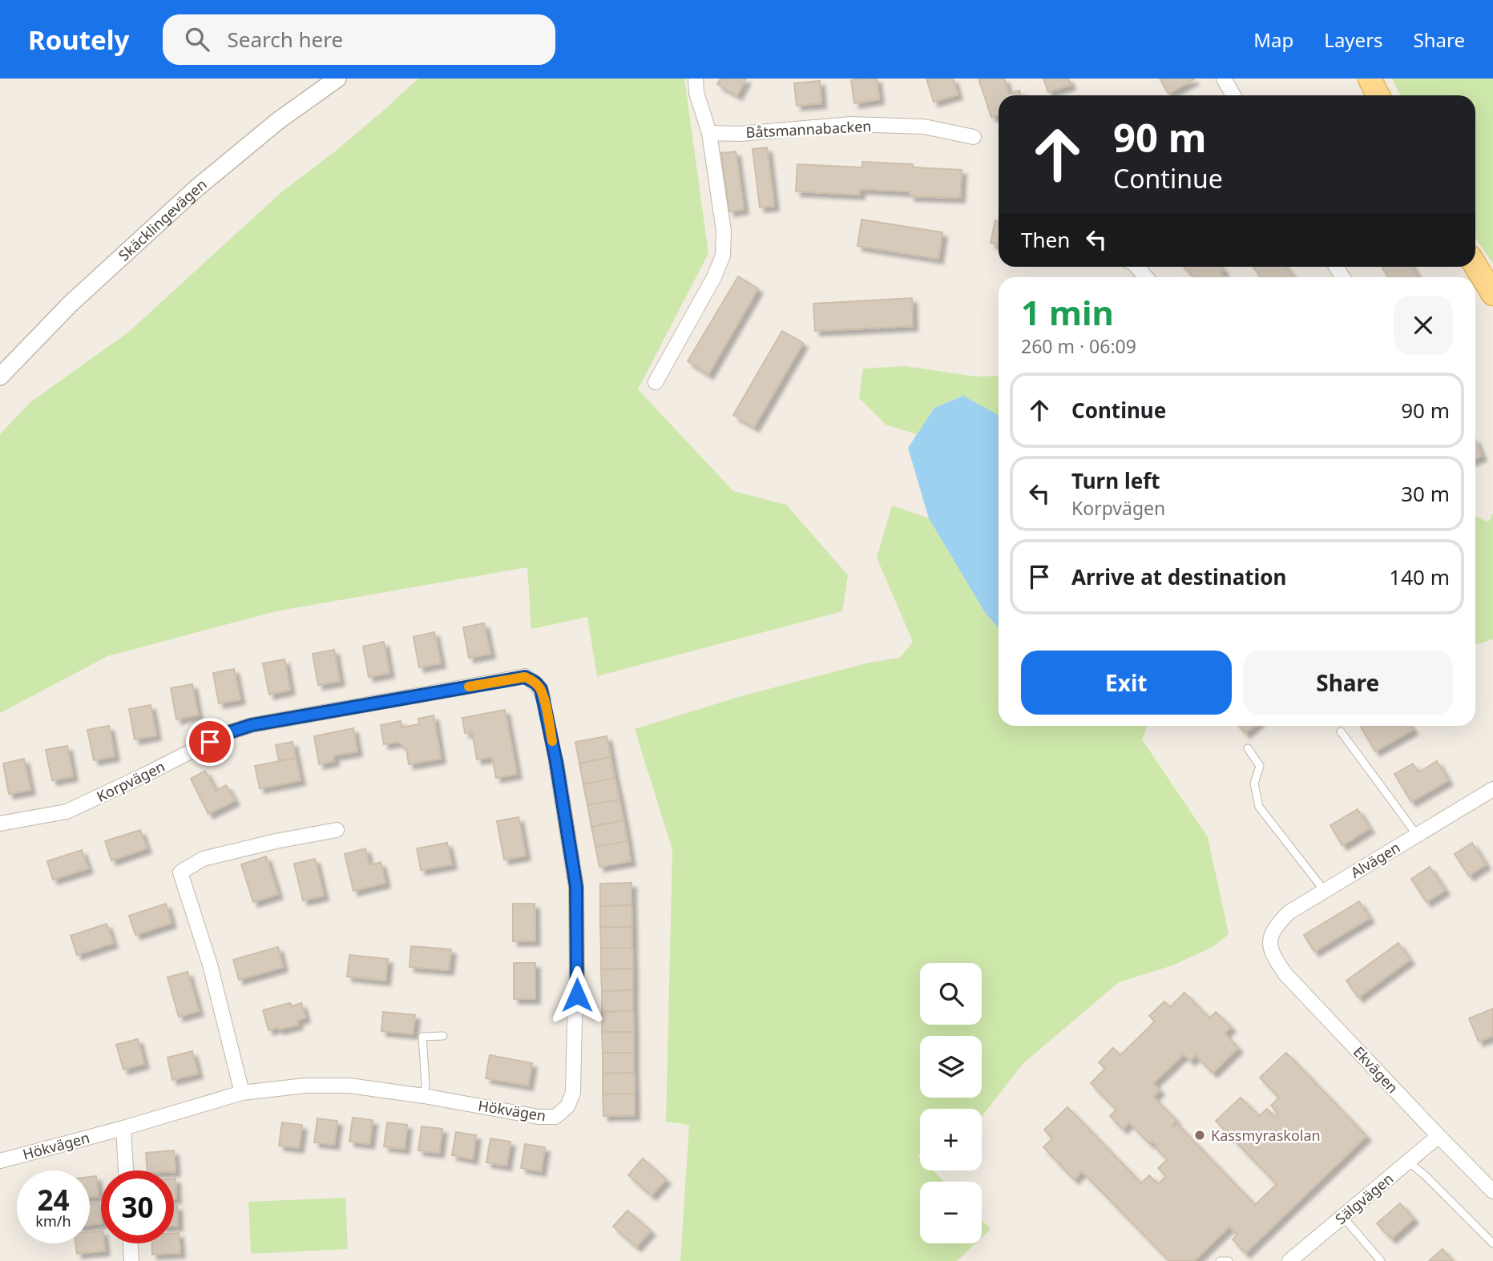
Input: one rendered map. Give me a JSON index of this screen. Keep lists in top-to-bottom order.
{
  "streets": {
    "street": [
      "Båtsmannabacken",
      "Skäcklingevägen",
      "Korpvägen",
      "Alvägen",
      "Ekvägen",
      "Hökvägen",
      "Sälgvägen"
    ]
  },
  "crossings": [
    ["Alvägen", "Ekvägen"],
    ["Ekvägen", "Sälgvägen"]
  ],
  "places": ["Kassmyraskolan"],
  "page": {
    "header": "Routely",
    "search": "Search here",
    "nav": ["Map", "Layers", "Share"],
    "turn": ["90 m", "Continue"],
    "then": "Then",
    "heading": ["1 min", "260 m · 06:09"],
    "list": [
      {
        "name": "Continue",
        "value": "90 m"
      },
      {
        "name": "Turn left",
        "note": "Korpvägen",
        "value": "30 m"
      },
      {
        "name": "Arrive at destination",
        "value": "140 m"
      }
    ],
    "buttons": ["Exit", "Share"],
    "map_buttons": ["+", "−"],
    "speed": "24 km/h",
    "limit": "30"
  }
}
